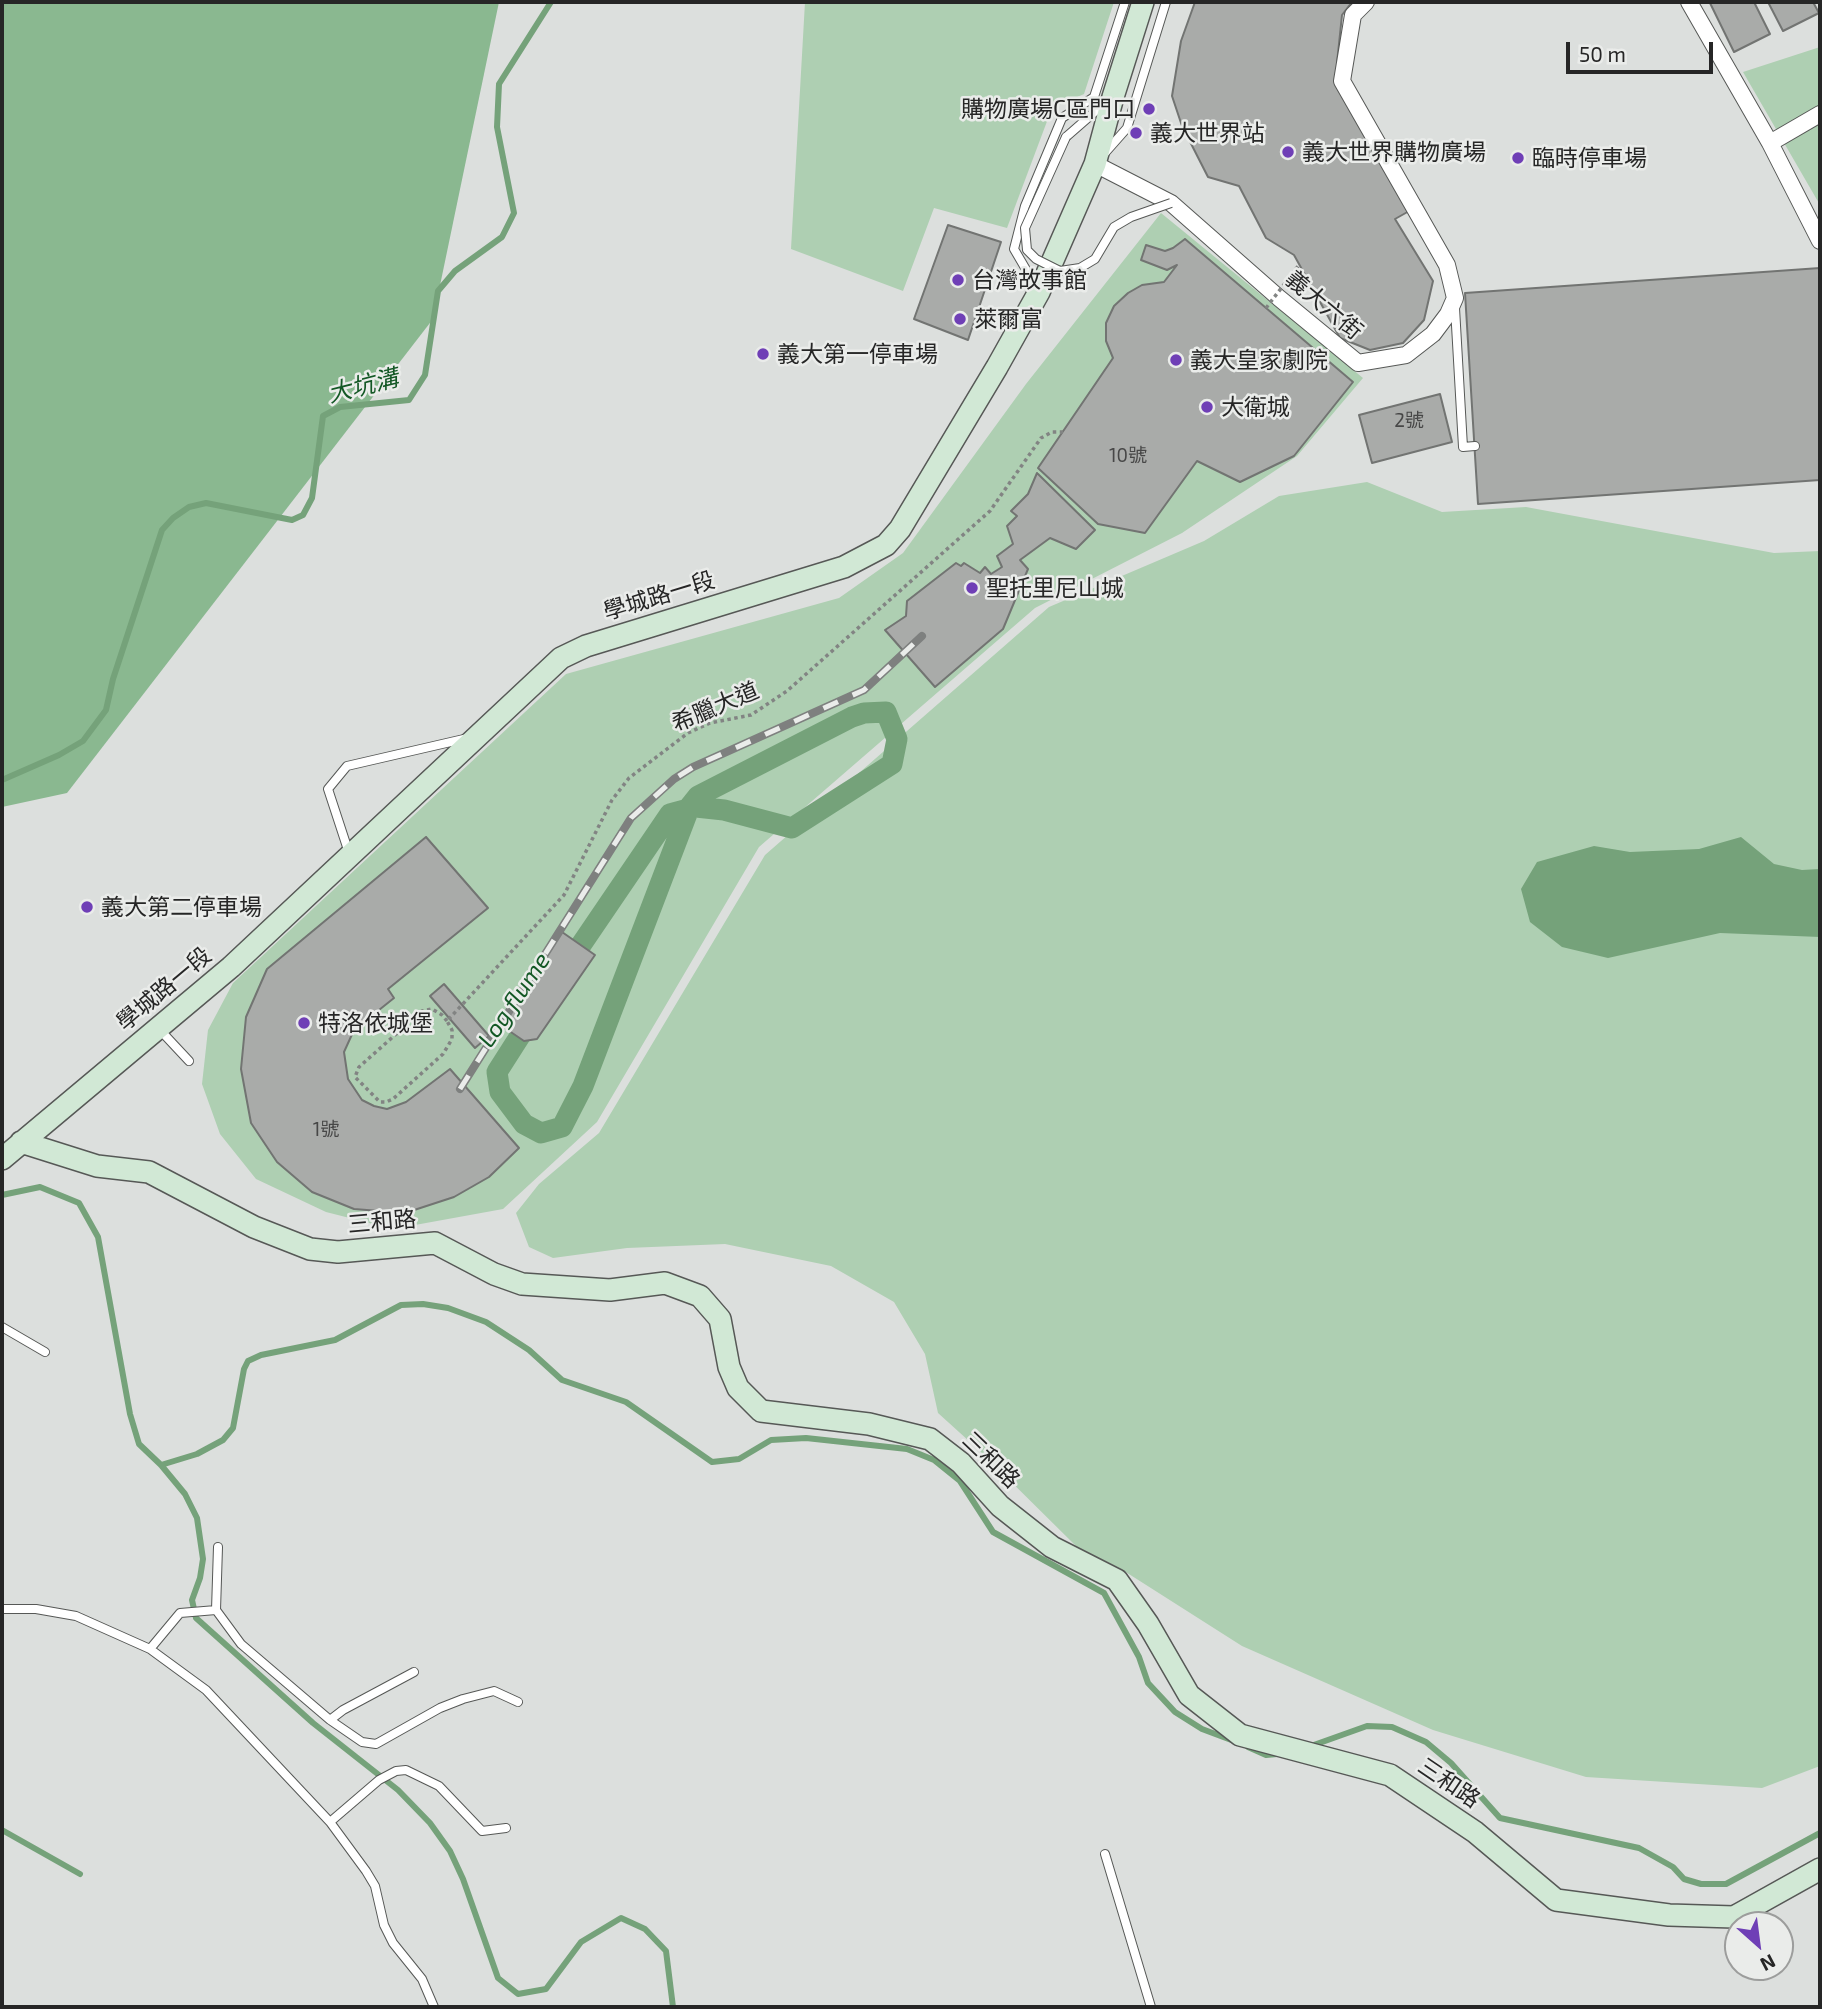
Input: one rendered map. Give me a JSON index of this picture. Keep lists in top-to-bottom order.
{
  "streets": {
    "street": ["義大六街", "學城路一段", "三和路"],
    "path": ["希臘大道"]
  },
  "crossings": [
    ["義大六街", "學城路一段"],
    ["學城路一段", "三和路"]
  ],
  "water": ["大坑溝", "Log flume"],
  "places": [
    "購物廣場C區門口",
    "義大世界站",
    "義大世界購物廣場",
    "臨時停車場",
    "台灣故事館",
    "萊爾富",
    "義大第一停車場",
    "義大皇家劇院",
    "大衛城",
    "聖托里尼山城",
    "義大第二停車場",
    "特洛依城堡"
  ],
  "house_numbers": ["2號", "10號", "1號"],
  "scale_bar": "50 m",
  "north": "bottom right"
}
